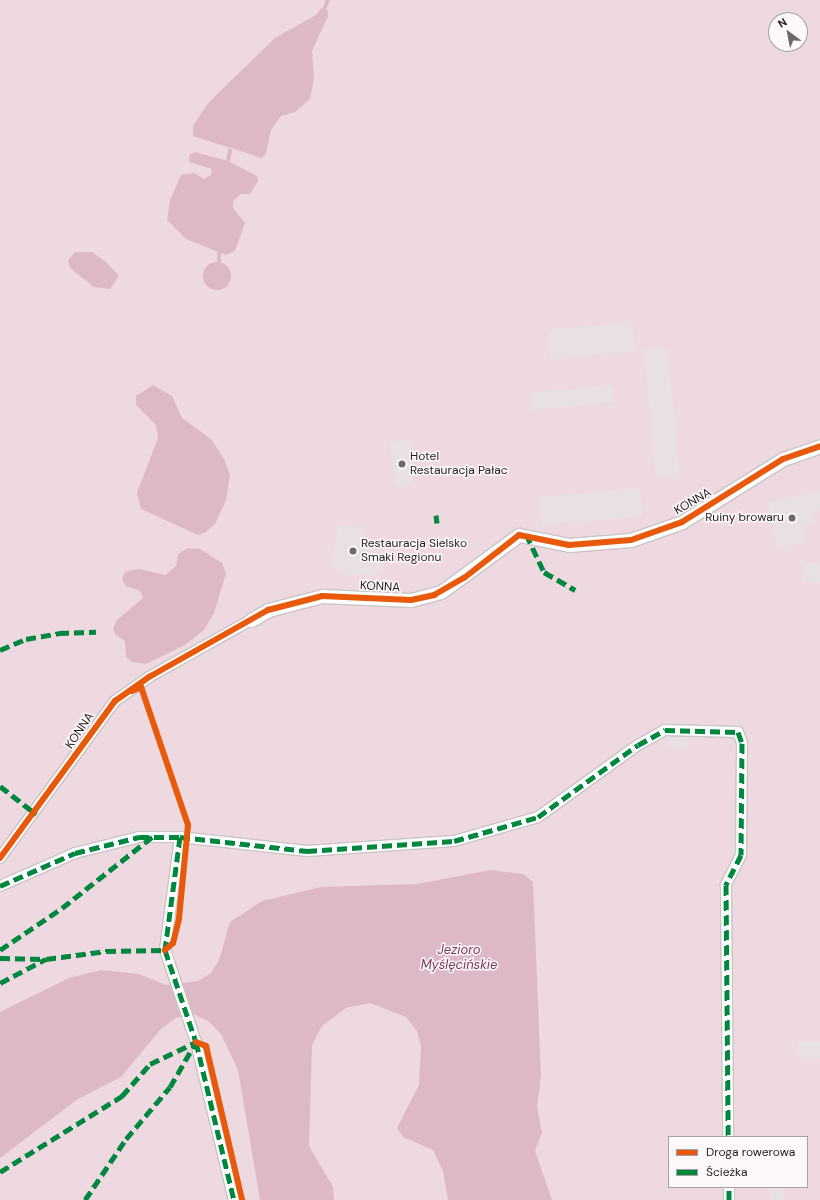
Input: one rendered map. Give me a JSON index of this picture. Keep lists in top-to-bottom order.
{
  "streets": {
    "street": ["KONNA"]
  },
  "water": ["Jezioro Myślęcińskie"],
  "places": ["Hotel Restauracja Pałac", "Ruiny browaru", "Restauracja Sielsko Smaki Regionu"],
  "legend": ["Droga rowerowa", "Ścieżka"],
  "north": "top left"
}
